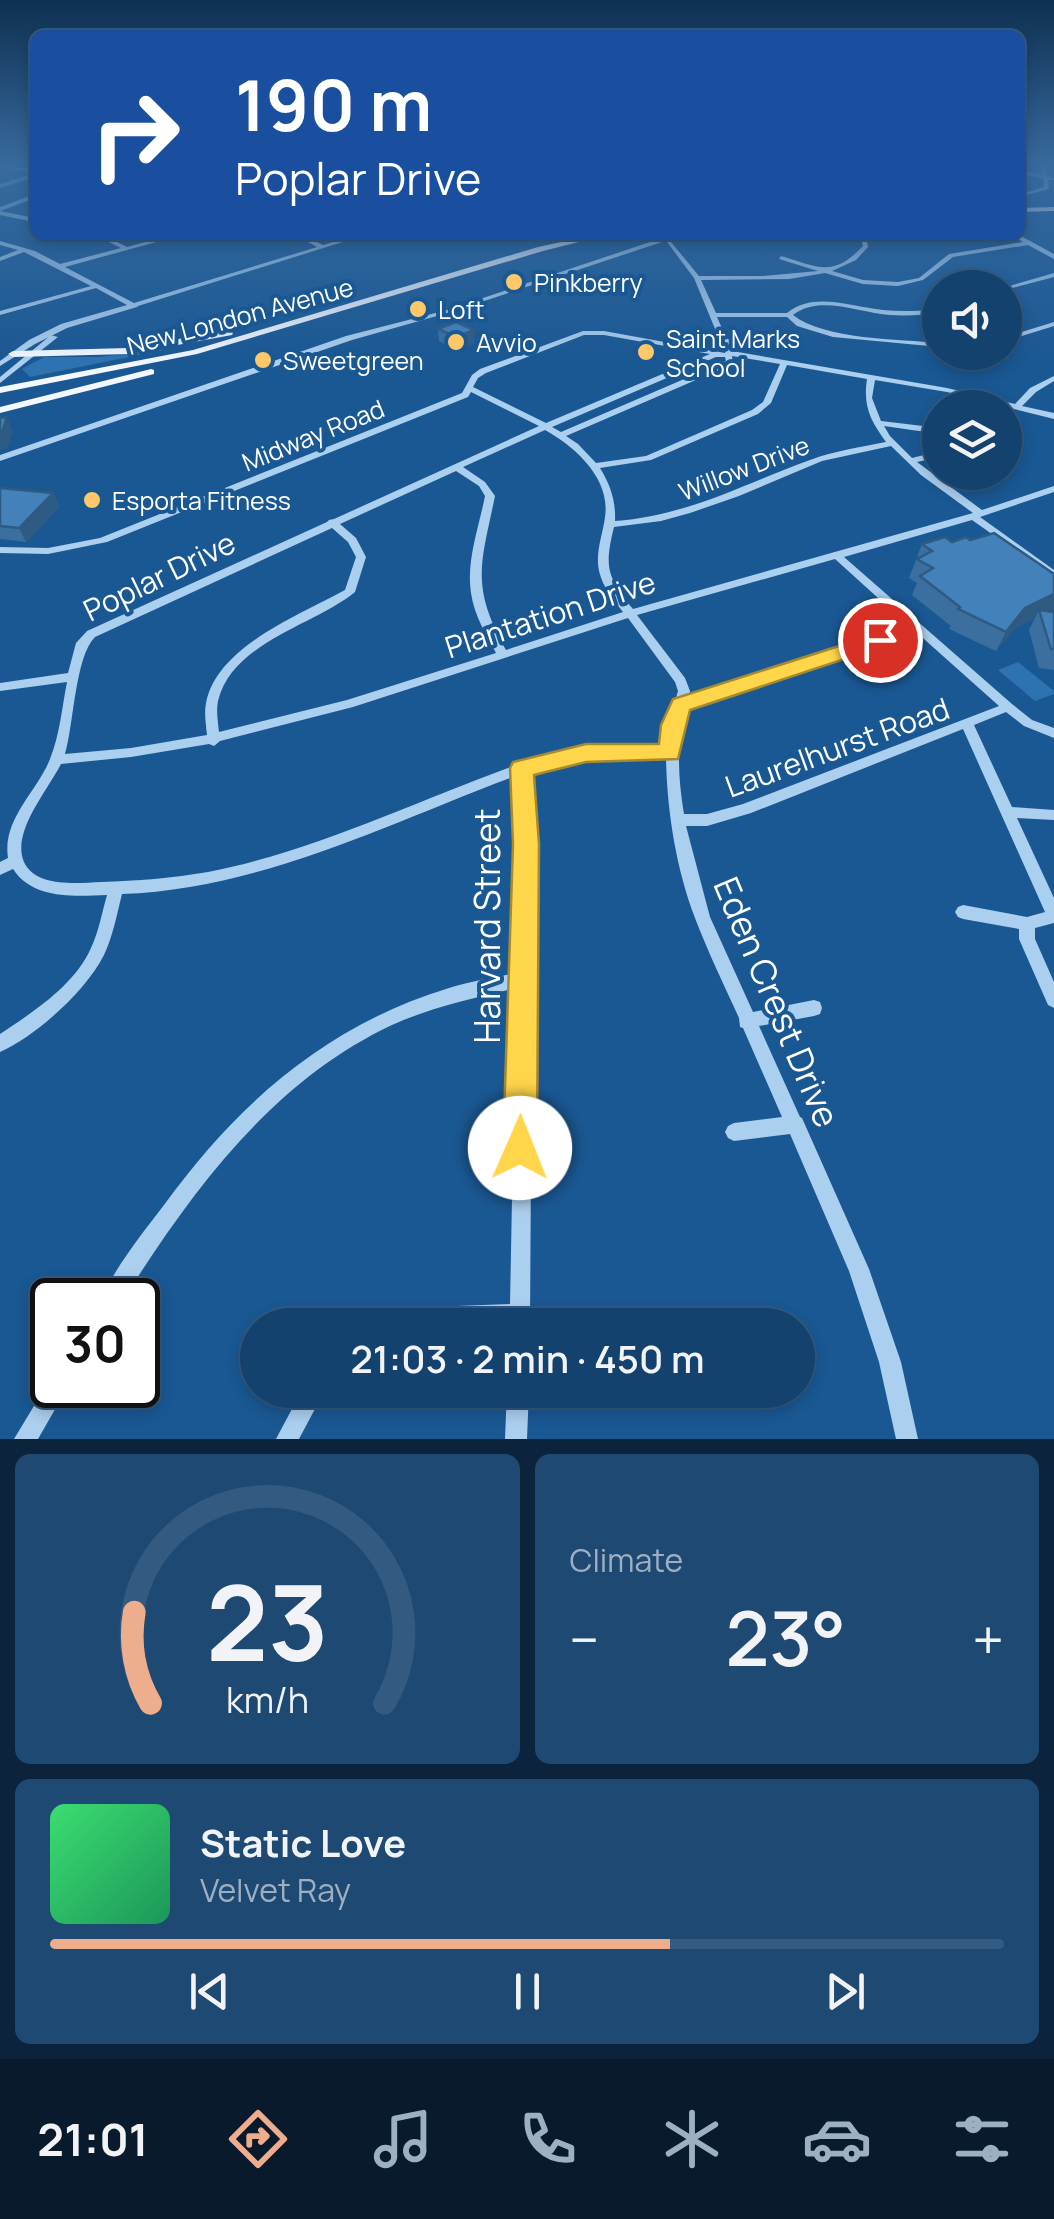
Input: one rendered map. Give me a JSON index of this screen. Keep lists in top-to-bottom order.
{
  "streets": {
    "main road": ["New London Avenue"],
    "street": [
      "Midway Road",
      "Willow Drive",
      "Poplar Drive",
      "Plantation Drive",
      "Laurelhurst Road",
      "Harvard Street",
      "Eden Crest Drive"
    ]
  },
  "crossings": [
    ["Midway Road", "Poplar Drive"],
    ["Poplar Drive", "Plantation Drive"],
    ["Laurelhurst Road", "Eden Crest Drive"]
  ],
  "places": [
    "Pinkberry",
    "Loft",
    "Avvio",
    "Saint Marks School",
    "Sweetgreen",
    "Esporta Fitness"
  ],
  "page": {
    "turn": ["190 m", "Poplar Drive"],
    "limit": "30",
    "trip": "21:03 · 2 min · 450 m",
    "tile": "Climate",
    "heat": ["−", "23°", "+"],
    "song": ["Static Love", "Velvet Ray"],
    "tabs": "21:01",
    "gauge": ["23", "km/h"]
  }
}
